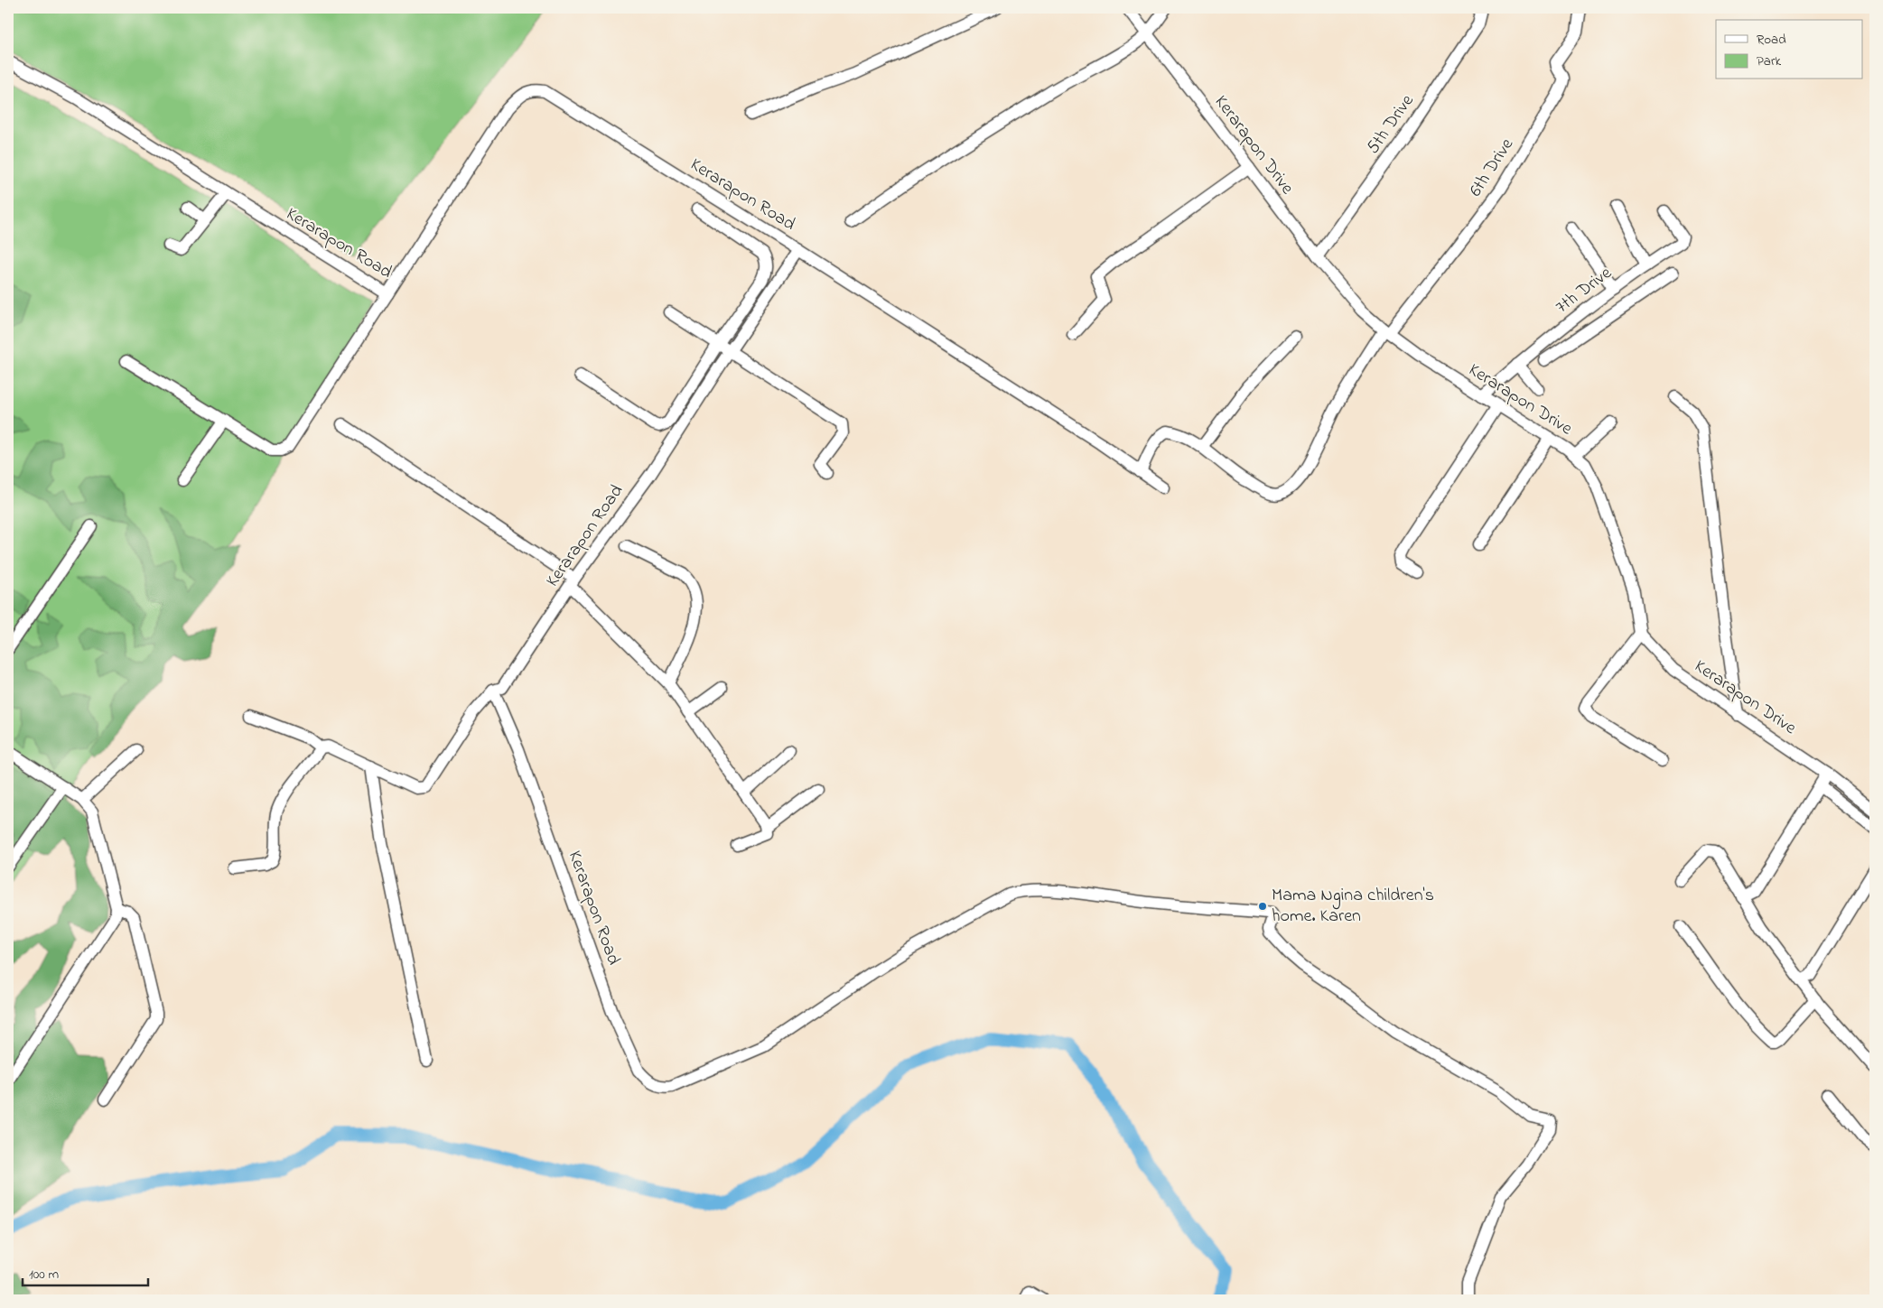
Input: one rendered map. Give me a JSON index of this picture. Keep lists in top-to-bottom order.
{
  "streets": {
    "street": [
      "5th Drive",
      "Kerarapon Drive",
      "6th Drive",
      "Kerarapon Road",
      "7th Drive"
    ]
  },
  "crossings": [
    ["5th Drive", "Kerarapon Drive"],
    ["Kerarapon Drive", "6th Drive"],
    ["Kerarapon Drive", "7th Drive"]
  ],
  "places": ["Mama Ngina children's home. Karen"],
  "legend": ["Road", "Park"],
  "scale_bar": "100 m"
}
